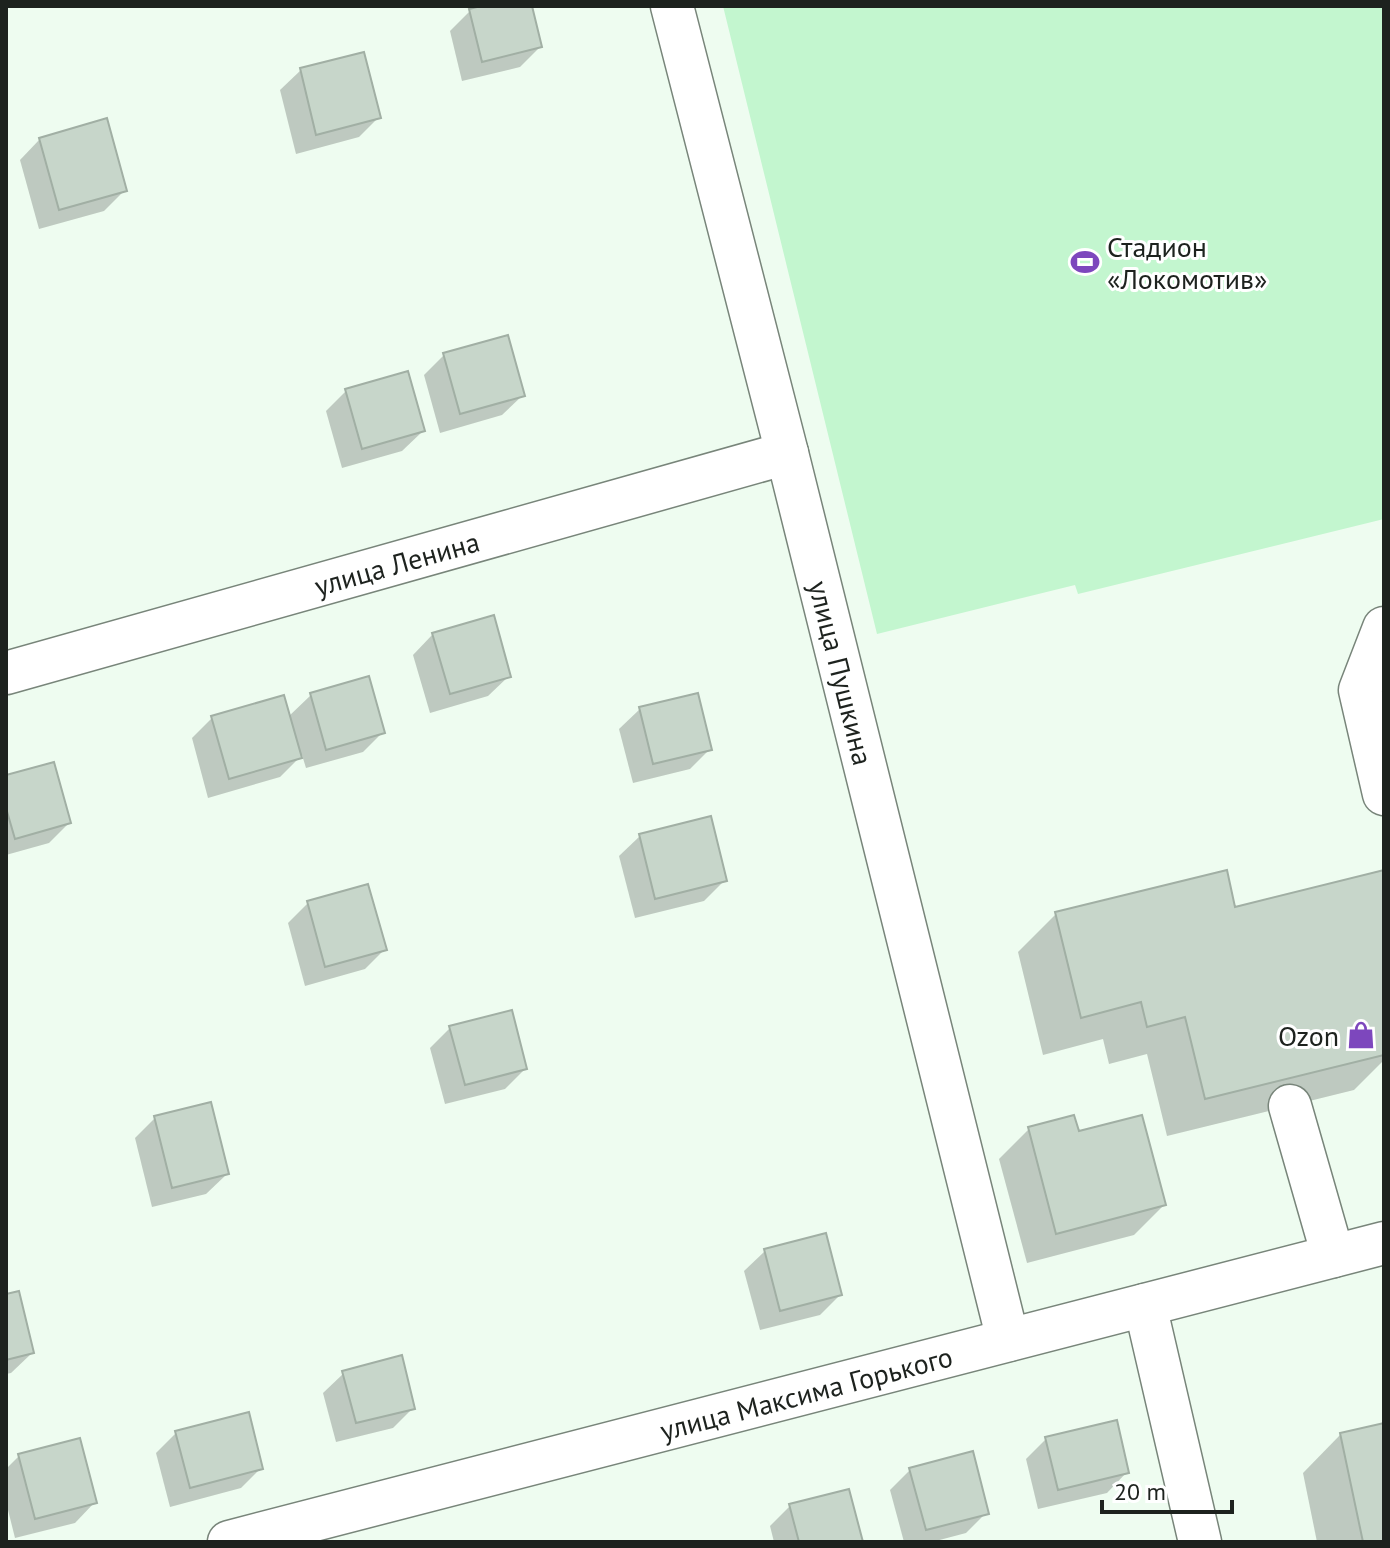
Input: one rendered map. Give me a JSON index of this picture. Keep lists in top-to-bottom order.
{
  "streets": {
    "street": ["улица Ленина", "улица Пушкина", "улица Максима Горького"]
  },
  "crossings": [
    ["улица Ленина", "улица Пушкина"],
    ["улица Пушкина", "улица Максима Горького"]
  ],
  "places": {
    "sports": ["Стадион «Локомотив»"],
    "shop": ["Ozon"]
  },
  "scale_bar": "20 m"
}
